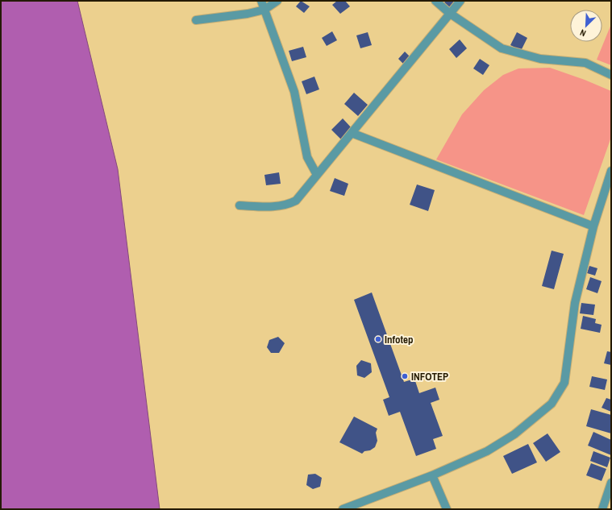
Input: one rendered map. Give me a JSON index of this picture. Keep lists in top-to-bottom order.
{
  "places": ["Infotep", "INFOTEP"],
  "north": "bottom left"
}
